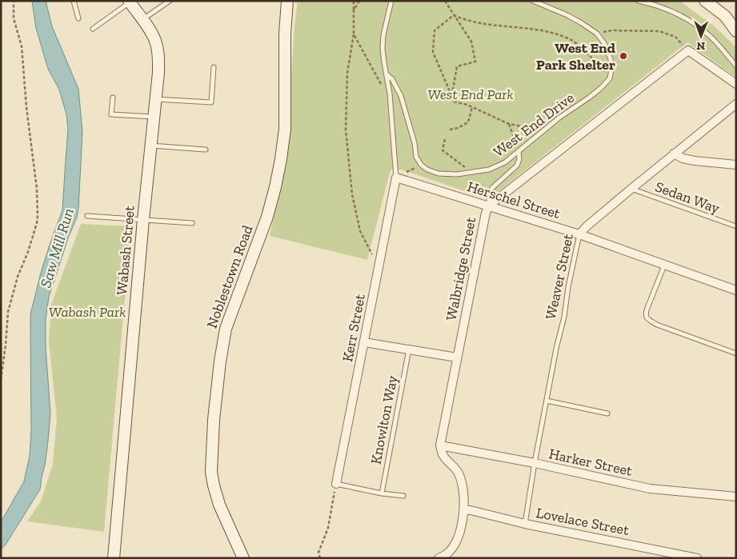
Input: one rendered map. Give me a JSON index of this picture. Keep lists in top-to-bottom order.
{
  "streets": {
    "main road": ["Wabash Street", "Noblestown Road"],
    "street": [
      "Herschel Street",
      "Walbridge Street",
      "Weaver Street",
      "Kerr Street",
      "Harker Street",
      "Lovelace Street"
    ],
    "lane": ["West End Drive", "Sedan Way", "Knowlton Way"]
  },
  "crossings": [
    ["Sedan Way", "Weaver Street"],
    ["Herschel Street", "Walbridge Street"],
    ["Herschel Street", "Weaver Street"],
    ["Herschel Street", "Kerr Street"],
    ["Walbridge Street", "Harker Street"],
    ["Weaver Street", "Harker Street"],
    ["Weaver Street", "Lovelace Street"]
  ],
  "water": ["Saw Mill Run"],
  "parks": ["West End Park", "Wabash Park"],
  "places": ["West End Park Shelter"],
  "north": "bottom"
}
